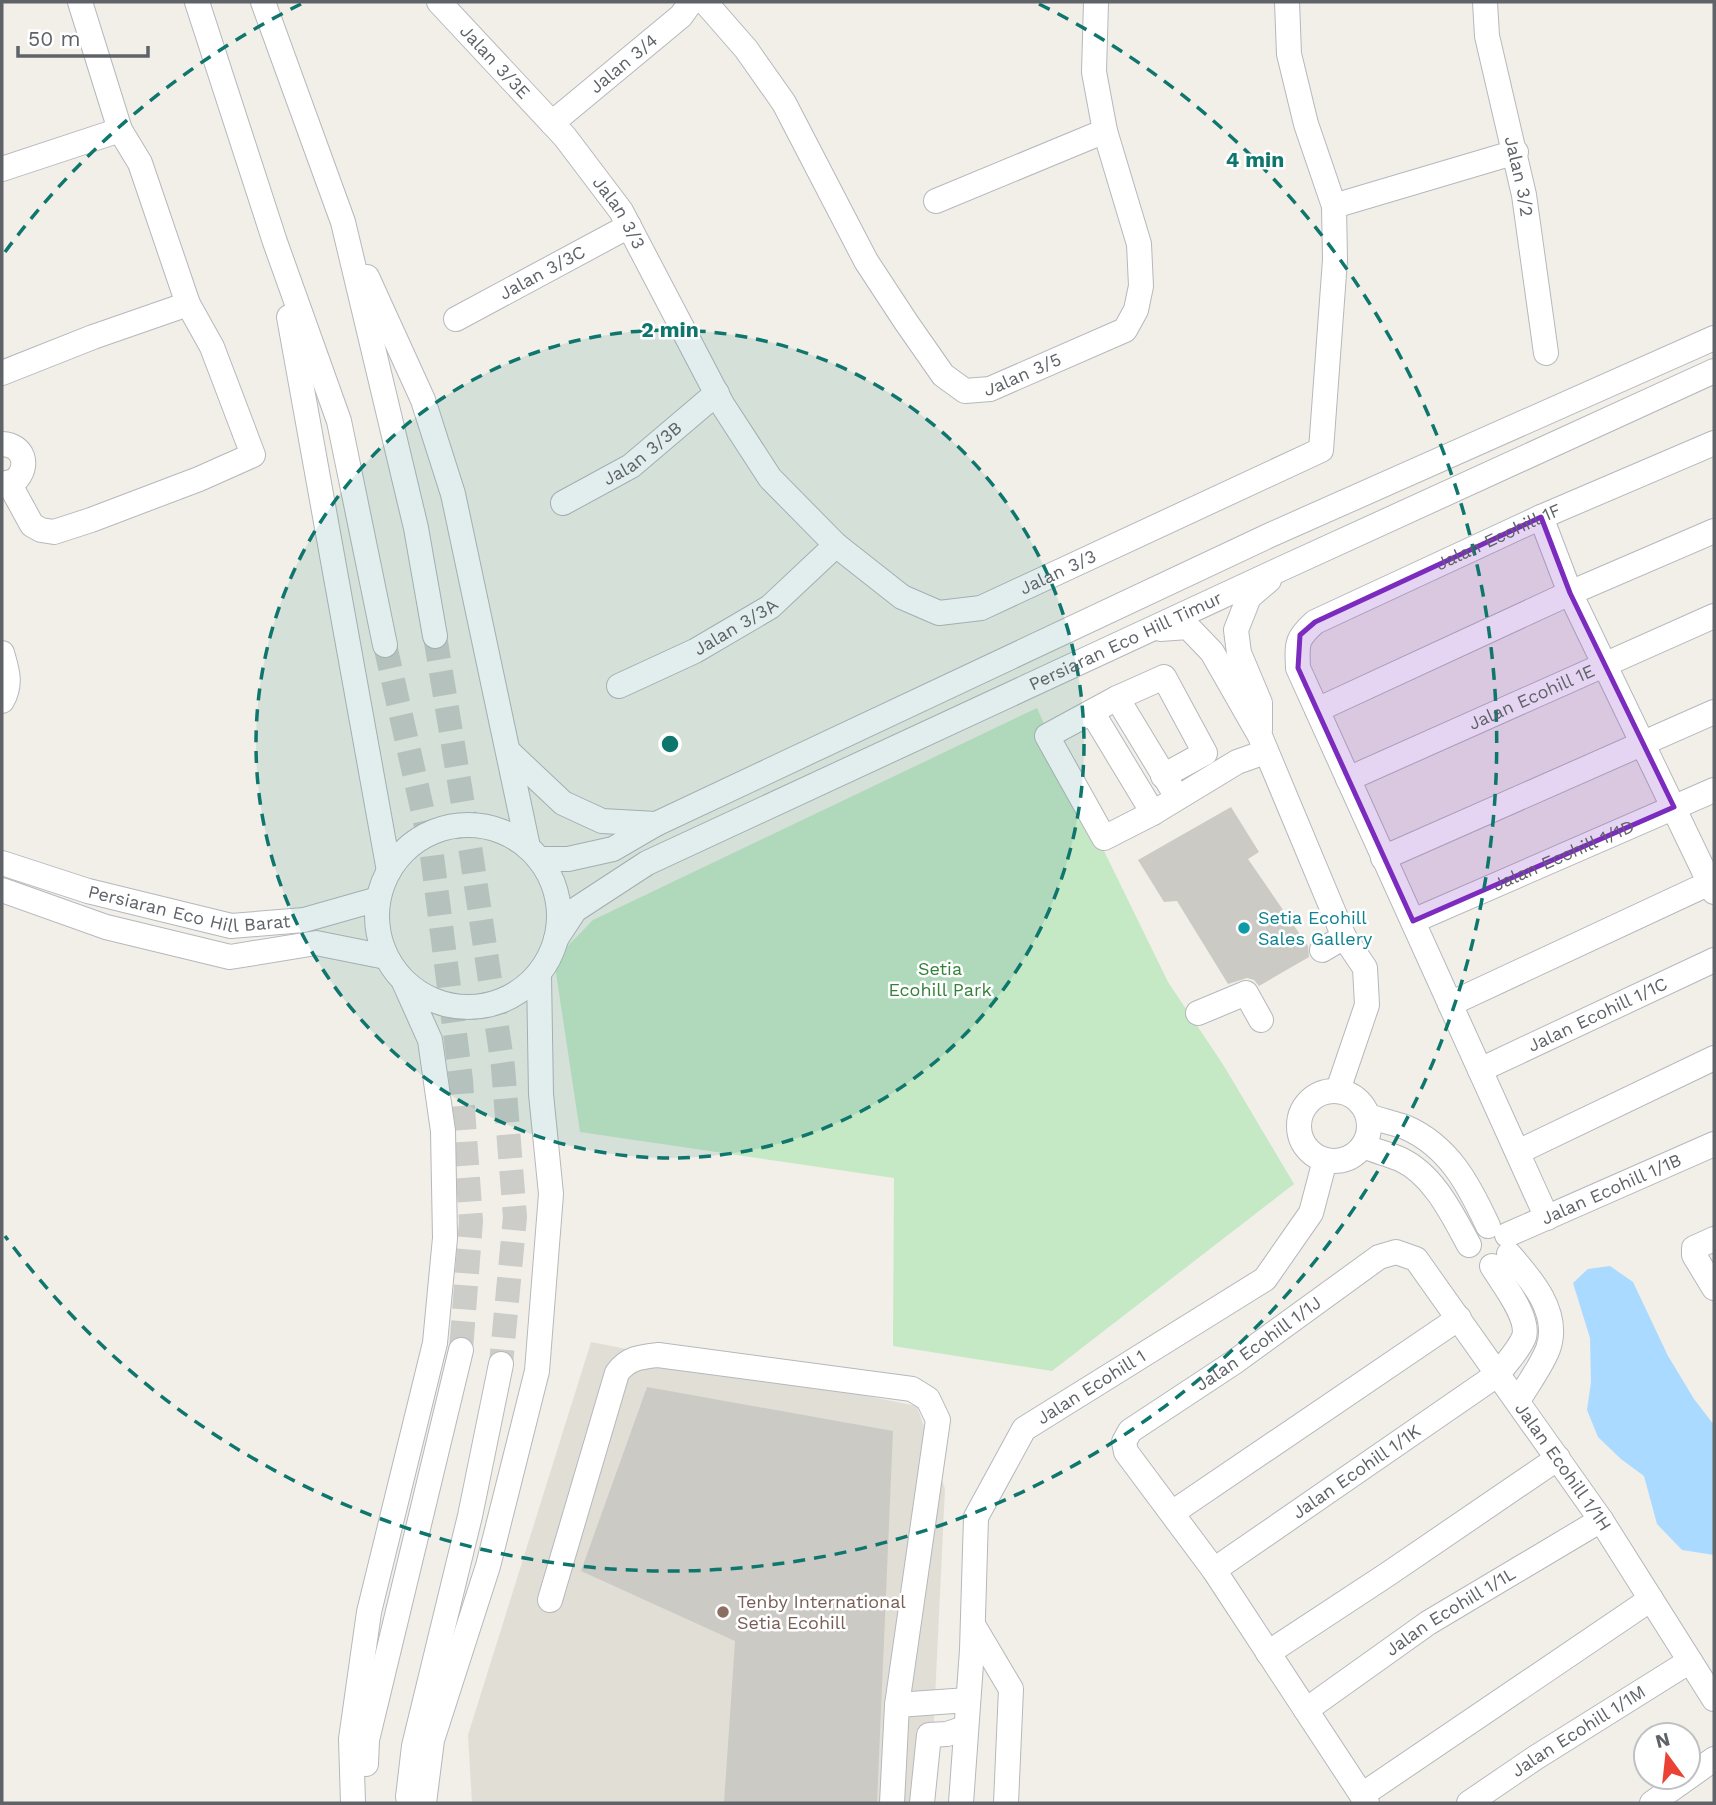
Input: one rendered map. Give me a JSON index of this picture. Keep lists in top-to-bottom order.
{
  "streets": {
    "street": [
      "Jalan 3/3E",
      "Jalan 3/4",
      "Jalan 3/2",
      "Jalan 3/3",
      "Jalan 3/3C",
      "Jalan 3/5",
      "Jalan 3/3B",
      "Jalan Ecohill 1F",
      "Jalan 3/3A",
      "Persiaran Eco Hill Timur",
      "Jalan Ecohill 1E",
      "Jalan Ecohill 1/1D",
      "Persiaran Eco Hill Barat",
      "Jalan Ecohill 1/1C",
      "Jalan Ecohill 1/1B",
      "Jalan Ecohill 1/1J",
      "Jalan Ecohill 1",
      "Jalan Ecohill 1/1H",
      "Jalan Ecohill 1/1K",
      "Jalan Ecohill 1/1L",
      "Jalan Ecohill 1/1M"
    ]
  },
  "crossings": [
    ["Jalan 3/3E", "Jalan 3/4"],
    ["Jalan 3/3E", "Jalan 3/3"],
    ["Jalan 3/4", "Jalan 3/3"],
    ["Jalan 3/3", "Jalan 3/3C"],
    ["Jalan 3/3", "Jalan 3/3B"],
    ["Jalan 3/3", "Jalan 3/3A"],
    ["Persiaran Eco Hill Timur", "Persiaran Eco Hill Barat"],
    ["Jalan Ecohill 1/1J", "Jalan Ecohill 1/1H"],
    ["Jalan Ecohill 1/1H", "Jalan Ecohill 1/1K"],
    ["Jalan Ecohill 1/1H", "Jalan Ecohill 1/1L"],
    ["Jalan Ecohill 1/1H", "Jalan Ecohill 1/1M"]
  ],
  "parks": ["Setia Ecohill Park"],
  "places": ["Setia Ecohill Sales Gallery", "Tenby International Setia Ecohill"],
  "scale_bar": "50 m",
  "north": "top",
  "rings": ["4 min", "2 min"]
}
